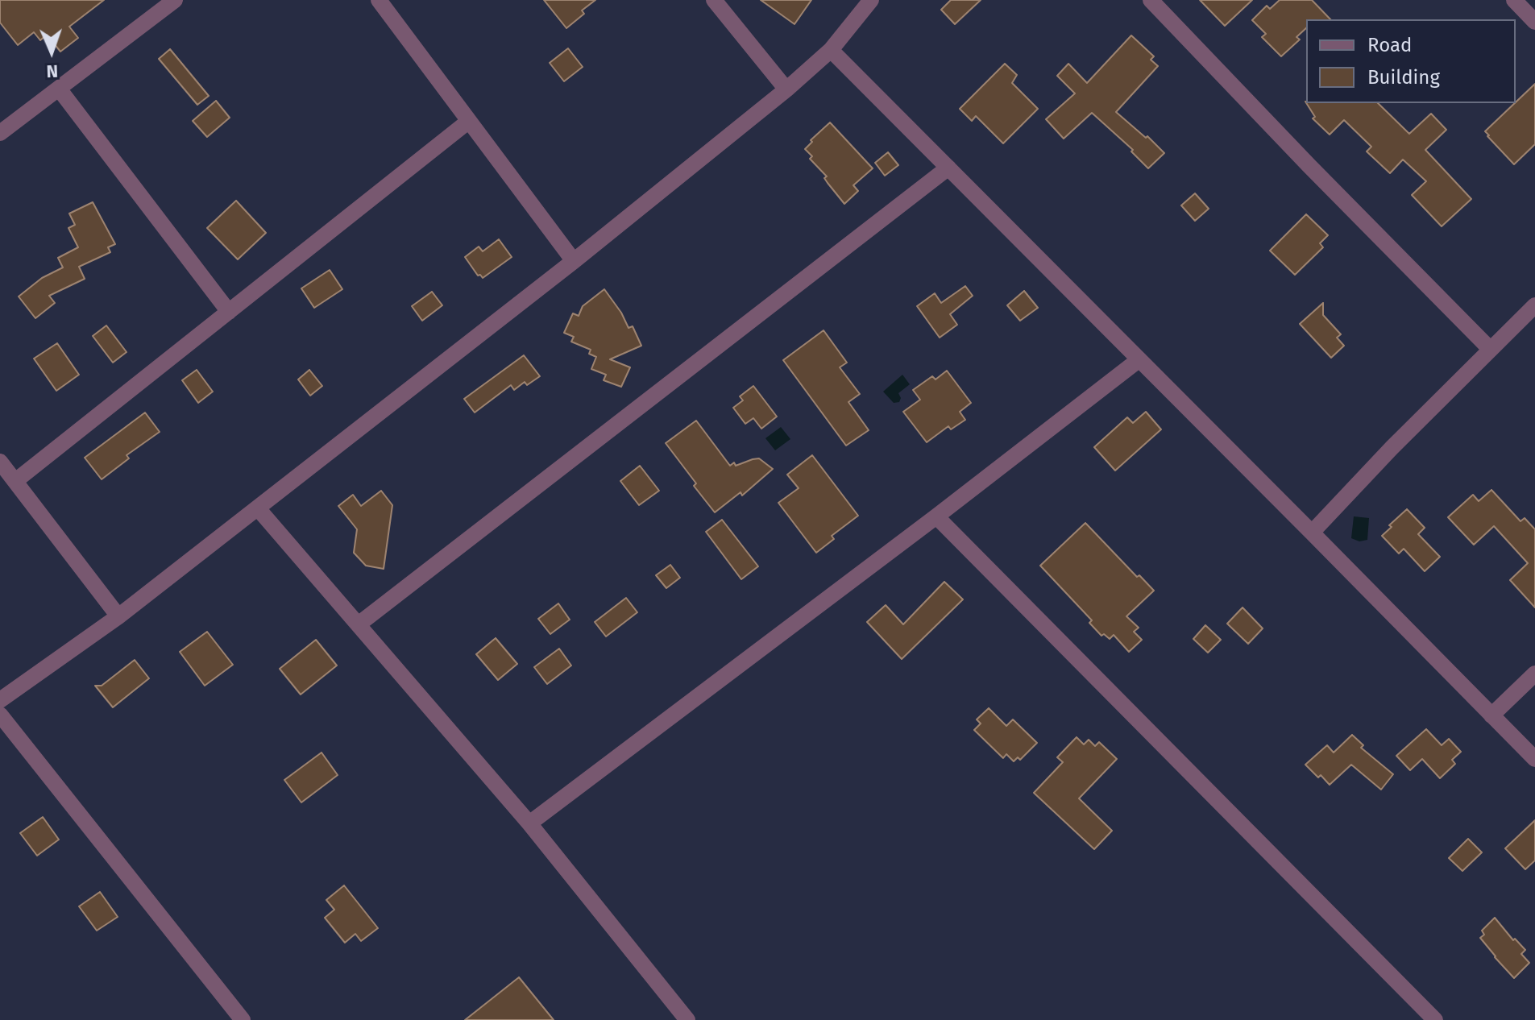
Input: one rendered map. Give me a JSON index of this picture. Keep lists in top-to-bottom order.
{
  "legend": ["Road", "Building"],
  "north": "bottom"
}
